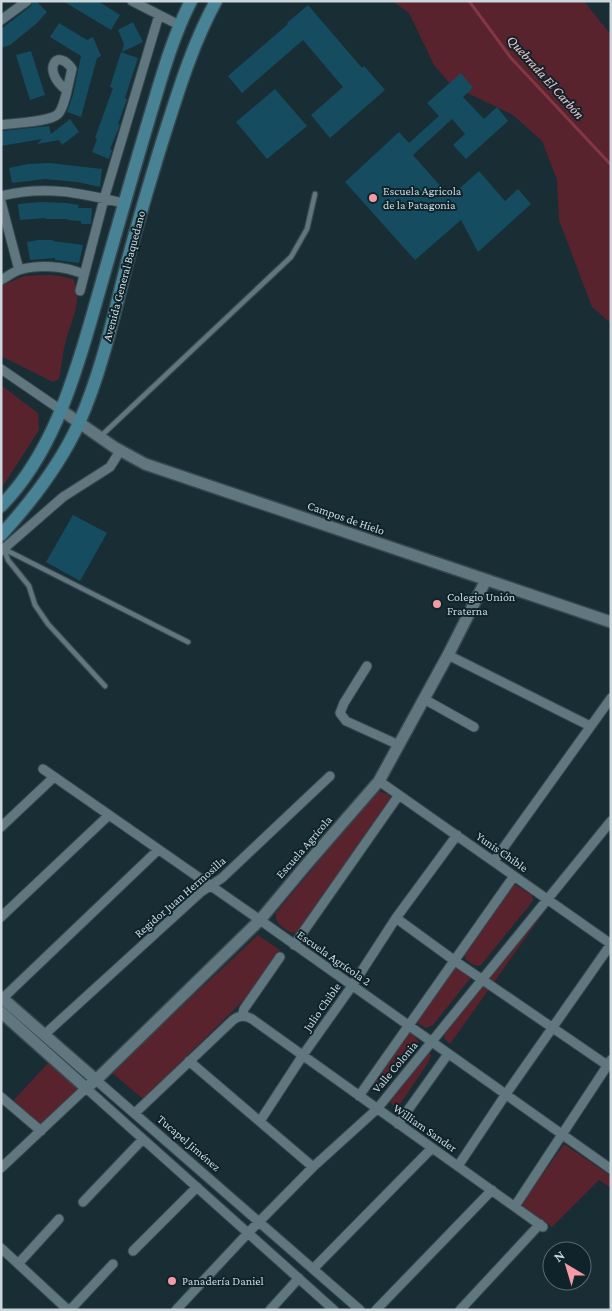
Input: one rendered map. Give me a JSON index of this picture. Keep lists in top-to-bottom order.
{
  "streets": {
    "main road": ["Avenida General Baquedano"],
    "street": [
      "Campos de Hielo",
      "Escuela Agrícola",
      "Yunis Chible",
      "Regidor Juan Hermosilla",
      "Escuela Agrícola 2",
      "Julio Chible",
      "Valle Colonia",
      "William Sander",
      "Tucapel Jiménez"
    ]
  },
  "crossings": [
    ["Avenida General Baquedano", "Campos de Hielo"],
    ["Campos de Hielo", "Escuela Agrícola"],
    ["Escuela Agrícola", "Yunis Chible"],
    ["Escuela Agrícola", "Escuela Agrícola 2"],
    ["Escuela Agrícola", "Tucapel Jiménez"],
    ["Yunis Chible", "Julio Chible"],
    ["Yunis Chible", "Valle Colonia"],
    ["Regidor Juan Hermosilla", "Escuela Agrícola 2"],
    ["Regidor Juan Hermosilla", "Tucapel Jiménez"],
    ["Escuela Agrícola 2", "Julio Chible"],
    ["Escuela Agrícola 2", "Valle Colonia"],
    ["Julio Chible", "William Sander"],
    ["Valle Colonia", "William Sander"],
    ["Valle Colonia", "Tucapel Jiménez"]
  ],
  "water": ["Quebrada El Carbón"],
  "places": ["Escuela Agricola de la Patagonia", "Colegio Unión Fraterna", "Panadería Daniel"],
  "north": "top left"
}
